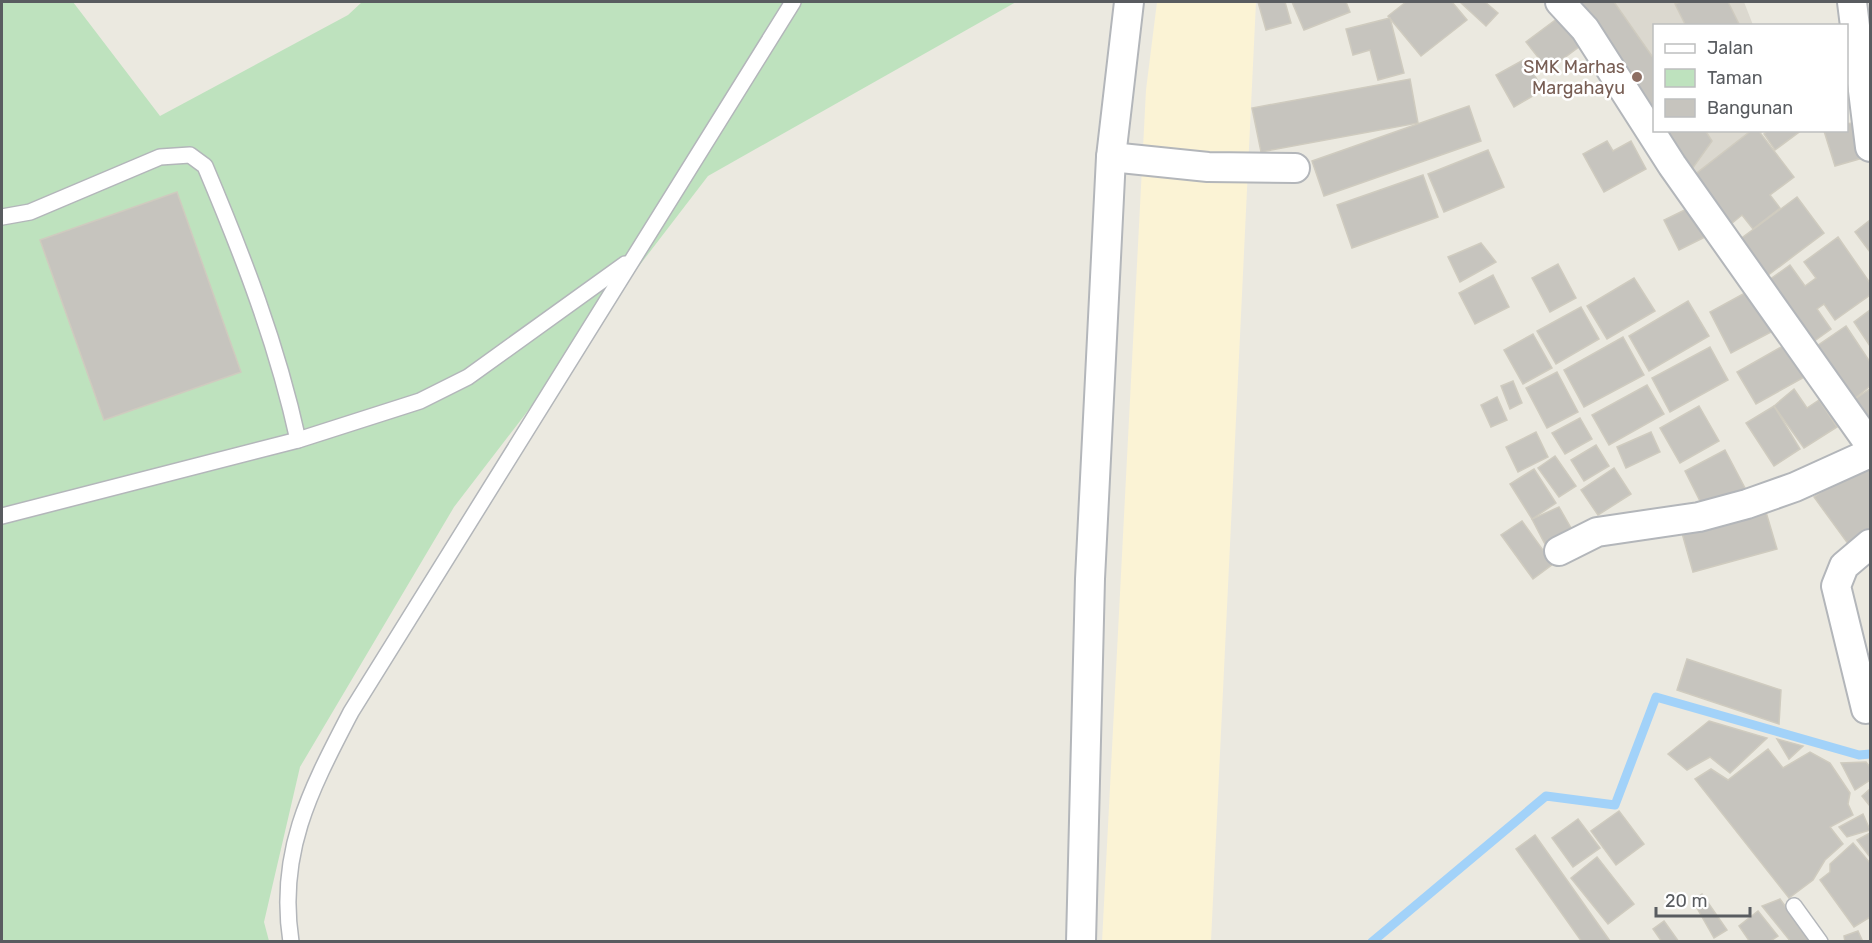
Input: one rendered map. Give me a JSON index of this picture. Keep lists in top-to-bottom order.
{
  "places": ["SMK Marhas Margahayu"],
  "legend": ["Jalan", "Taman", "Bangunan"],
  "scale_bar": "20 m"
}
